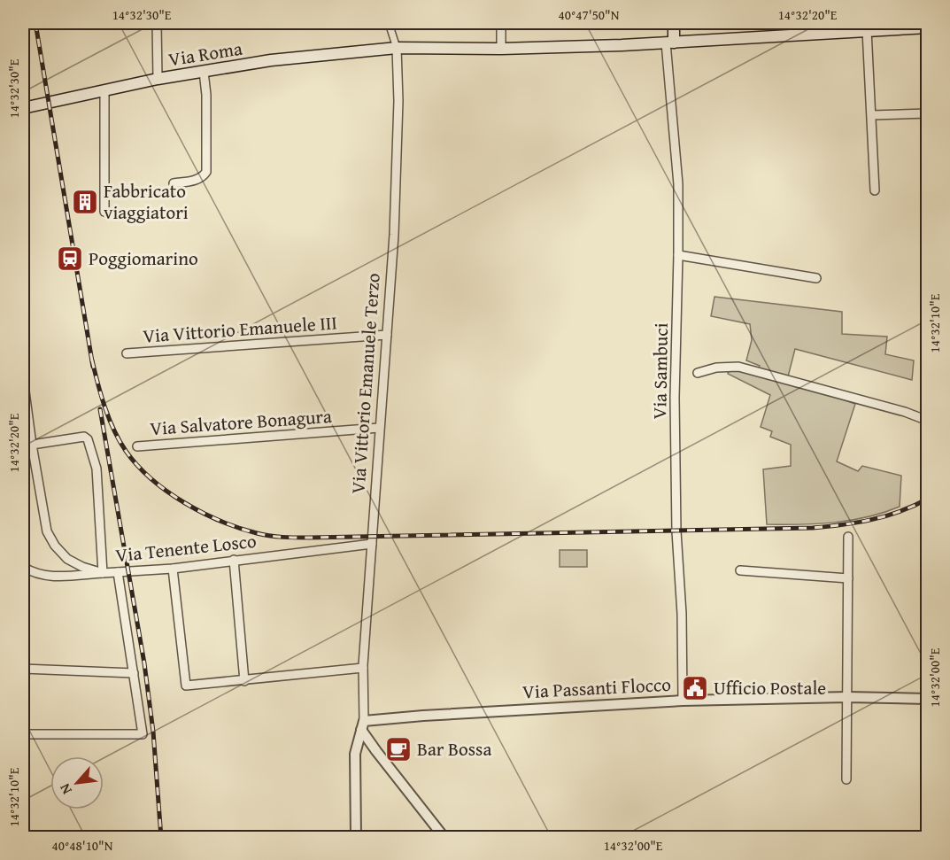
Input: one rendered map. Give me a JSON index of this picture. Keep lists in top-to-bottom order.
{
  "streets": {
    "main road": ["Via Roma"],
    "street": [
      "Via Vittorio Emanuele III",
      "Via Sambuci",
      "Via Vittorio Emanuele Terzo",
      "Via Salvatore Bonagura",
      "Via Tenente Losco",
      "Via Passanti Flocco"
    ]
  },
  "crossings": [
    ["Via Roma", "Via Sambuci"],
    ["Via Roma", "Via Vittorio Emanuele Terzo"],
    ["Via Vittorio Emanuele III", "Via Vittorio Emanuele Terzo"],
    ["Via Sambuci", "Via Passanti Flocco"],
    ["Via Vittorio Emanuele Terzo", "Via Salvatore Bonagura"],
    ["Via Vittorio Emanuele Terzo", "Via Tenente Losco"],
    ["Via Vittorio Emanuele Terzo", "Via Passanti Flocco"]
  ],
  "places": {
    "building": ["Fabbricato viaggiatori"],
    "station": ["Poggiomarino"],
    "public building": ["Ufficio Postale"],
    "cafe": ["Bar Bossa"]
  },
  "north": "bottom left",
  "coordinates": [
    "14°32'30\"E",
    "40°47'50\"N",
    "14°32'20\"E",
    "14°32'10\"E",
    "14°32'00\"E",
    "40°48'10\"N"
  ]
}
